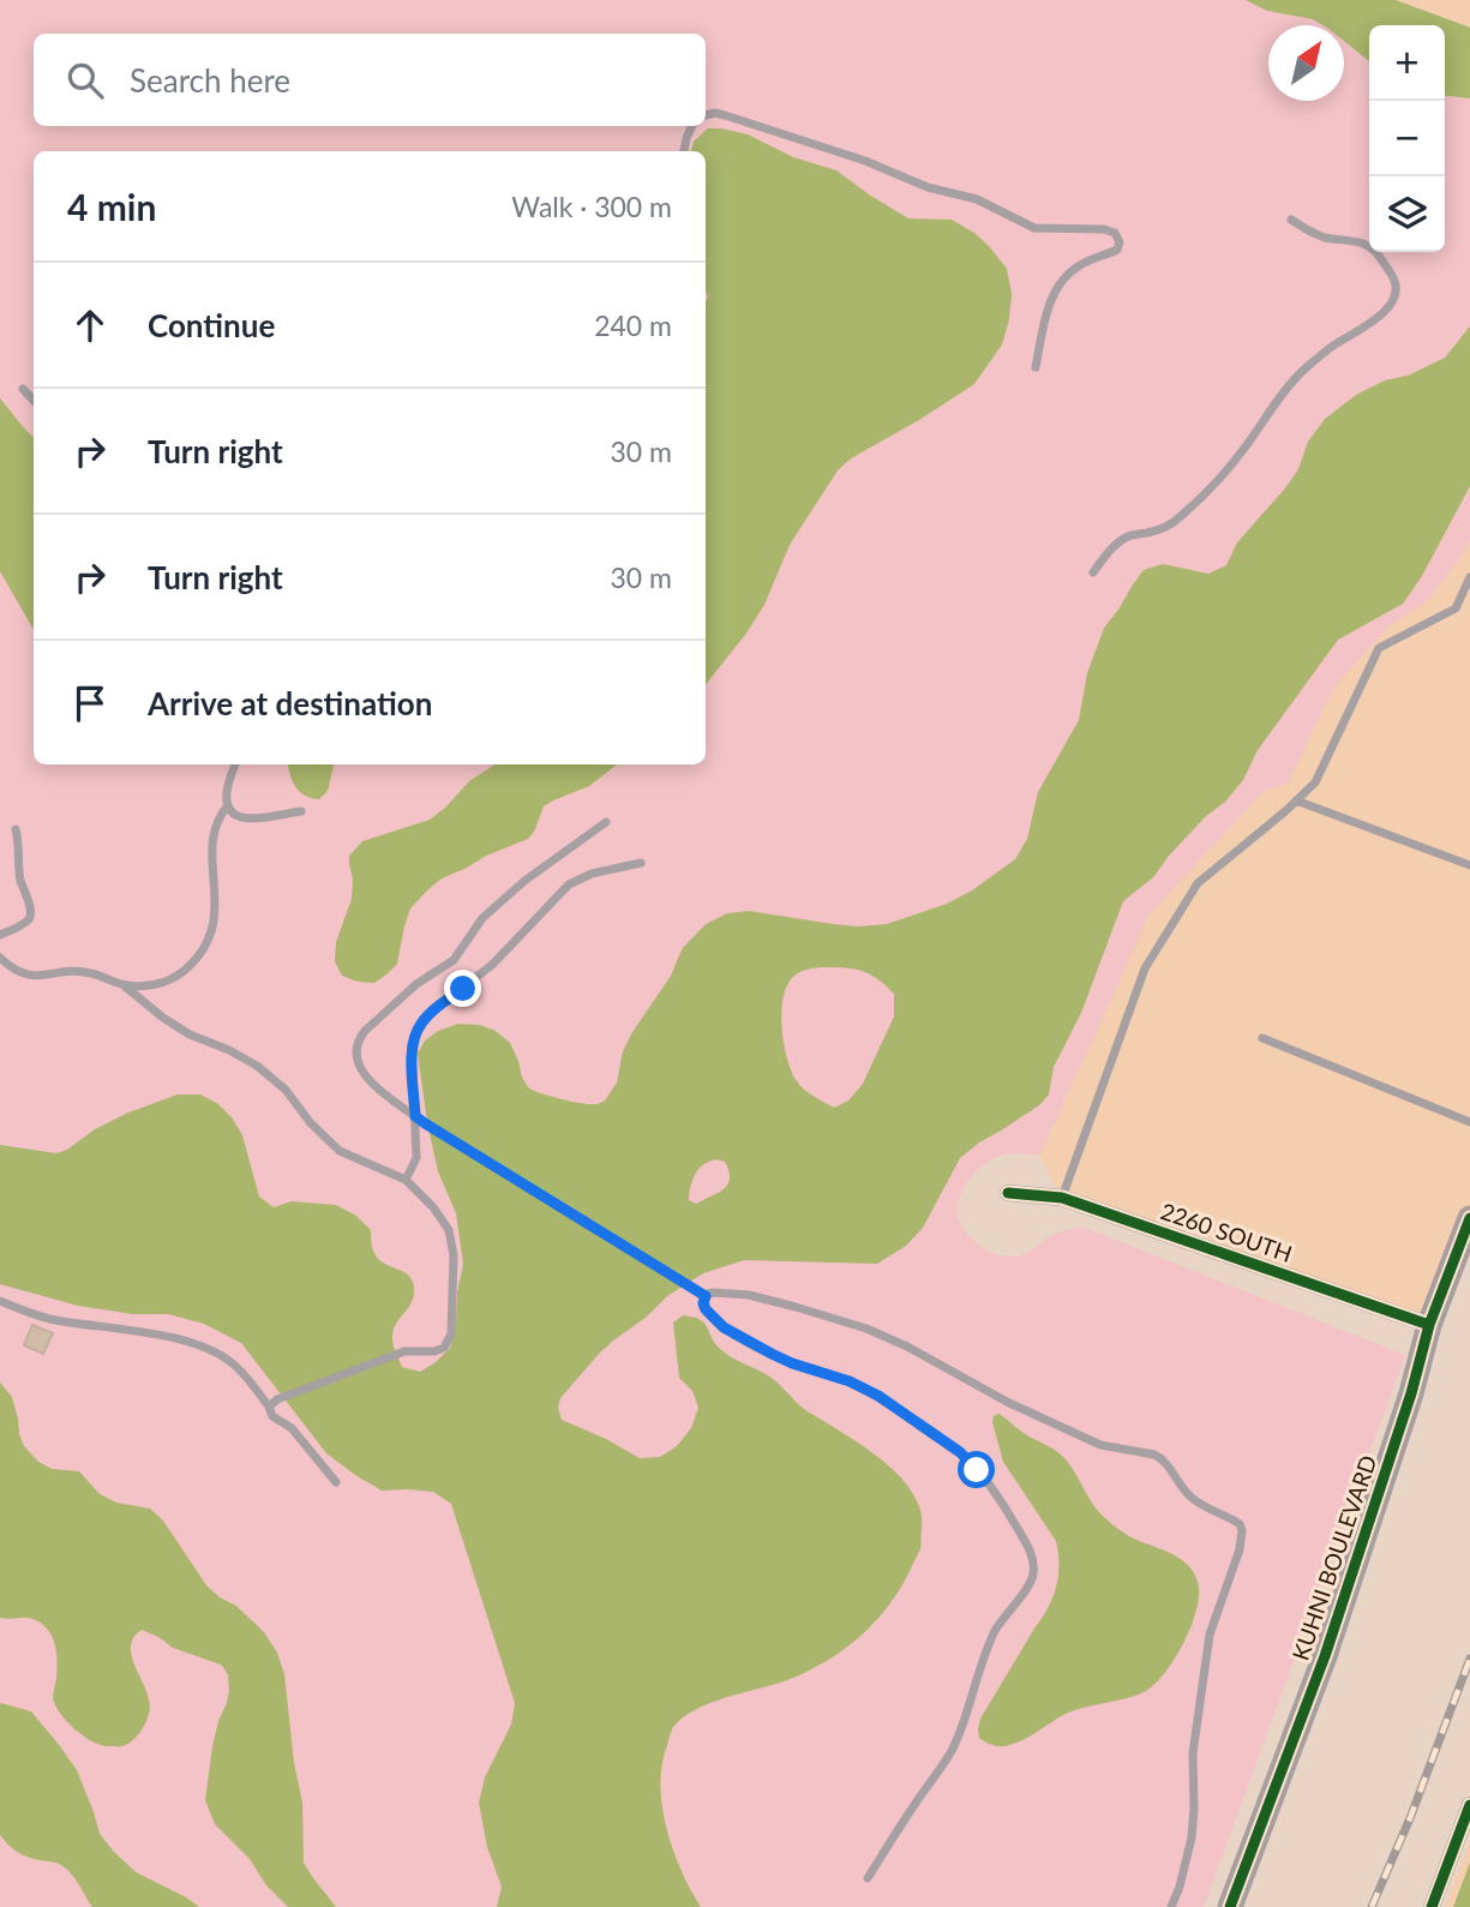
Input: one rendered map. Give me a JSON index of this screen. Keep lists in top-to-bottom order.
{
  "streets": {
    "street": ["2260 SOUTH", "KUHNI BOULEVARD"]
  },
  "crossings": [
    ["2260 SOUTH", "KUHNI BOULEVARD"]
  ],
  "north": "top right",
  "page": {
    "map_buttons": ["+", "−"],
    "search": "Search here",
    "heading": ["4 min", "Walk · 300 m"],
    "list": [
      ["Continue", "240 m"],
      ["Turn right", "30 m"],
      ["Turn right", "30 m"],
      "Arrive at destination"
    ]
  }
}
